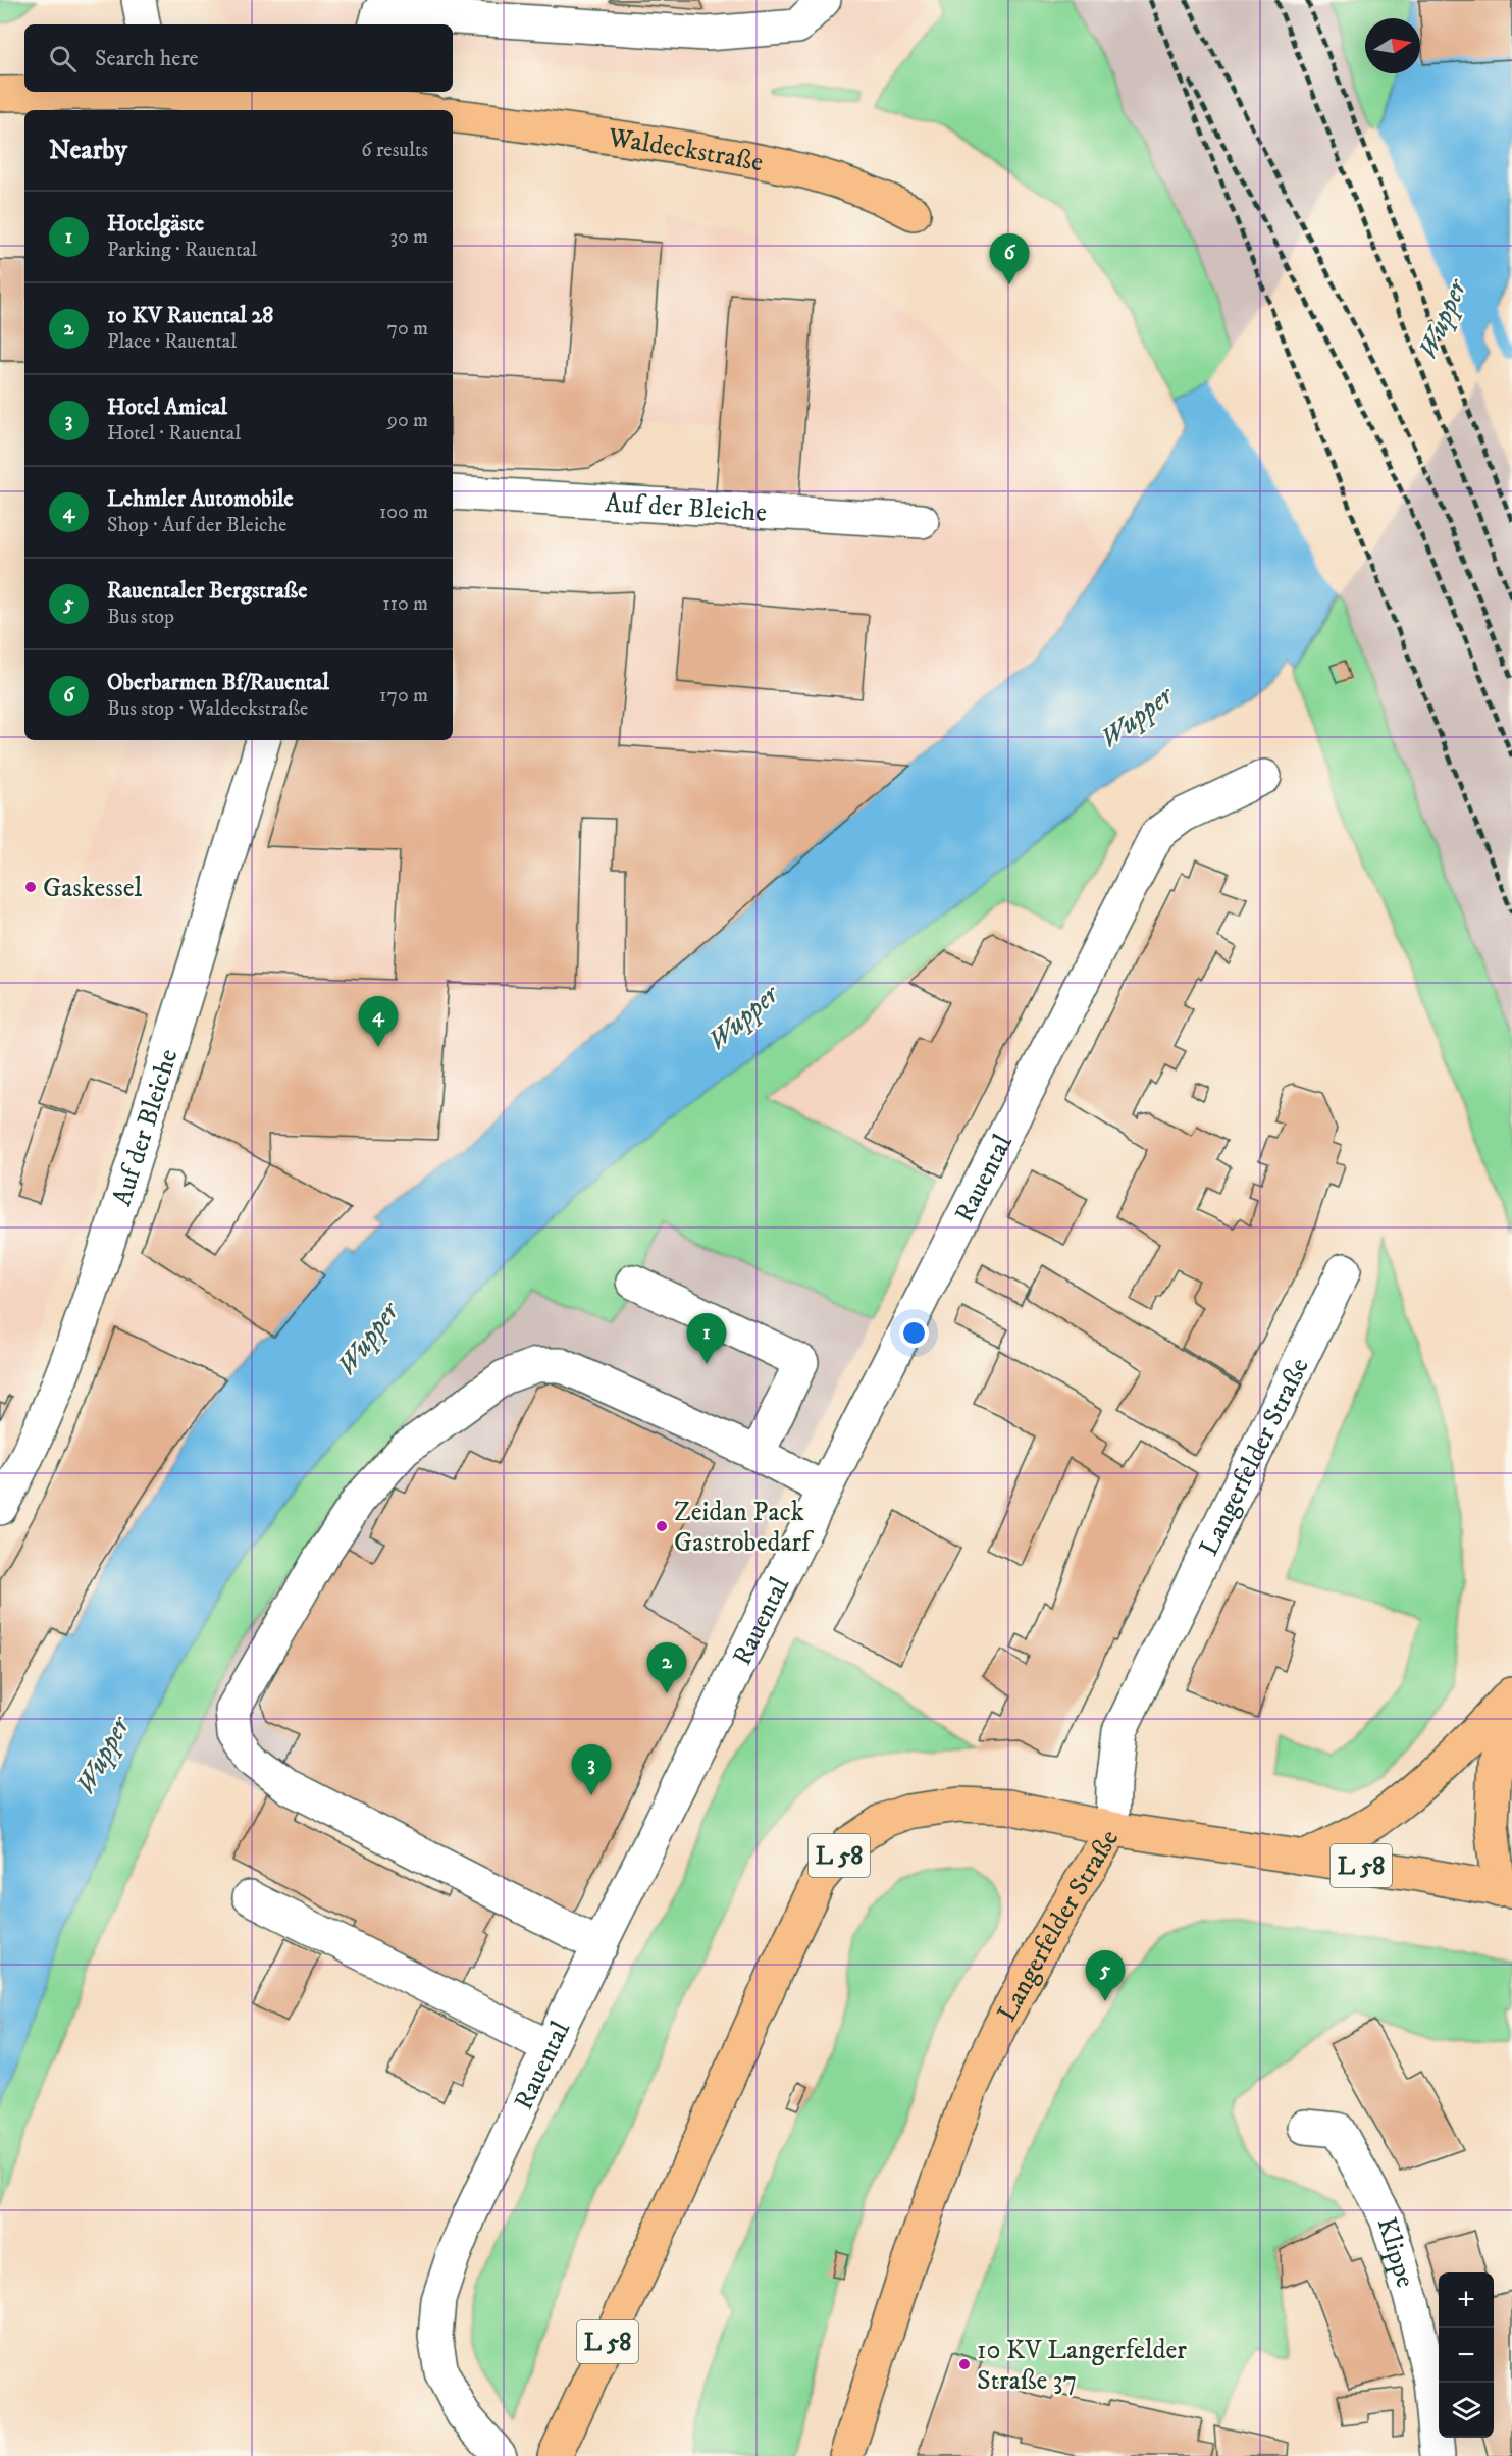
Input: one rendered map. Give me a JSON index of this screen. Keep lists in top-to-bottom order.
{
  "streets": {
    "main road": ["Waldeckstraße", "Langerfelder Straße", "L 58"],
    "street": ["Auf der Bleiche", "Rauental", "Klippe"]
  },
  "crossings": [
    ["Langerfelder Straße", "L 58"]
  ],
  "water": ["Wupper"],
  "places": ["Gaskessel", "Zeidan Pack Gastrobedarf", "10 KV Langerfelder Straße 37"],
  "north": "right",
  "page": {
    "search": "Search here",
    "heading": ["Nearby", "6 results"],
    "list": [
      {
        "mark": "1",
        "name": "Hotelgäste",
        "note": "Parking · Rauental",
        "value": "30 m"
      },
      {
        "mark": "2",
        "name": "10 KV Rauental 28",
        "note": "Place · Rauental",
        "value": "70 m"
      },
      {
        "mark": "3",
        "name": "Hotel Amical",
        "note": "Hotel · Rauental",
        "value": "90 m"
      },
      {
        "mark": "4",
        "name": "Lehmler Automobile",
        "note": "Shop · Auf der Bleiche",
        "value": "100 m"
      },
      {
        "mark": "5",
        "name": "Rauentaler Bergstraße",
        "note": "Bus stop",
        "value": "110 m"
      },
      {
        "mark": "6",
        "name": "Oberbarmen Bf/Rauental",
        "note": "Bus stop · Waldeckstraße",
        "value": "170 m"
      }
    ],
    "pins": [
      "6",
      "4",
      "1",
      "2",
      "3",
      "5"
    ],
    "map_buttons": ["+", "−"]
  }
}
